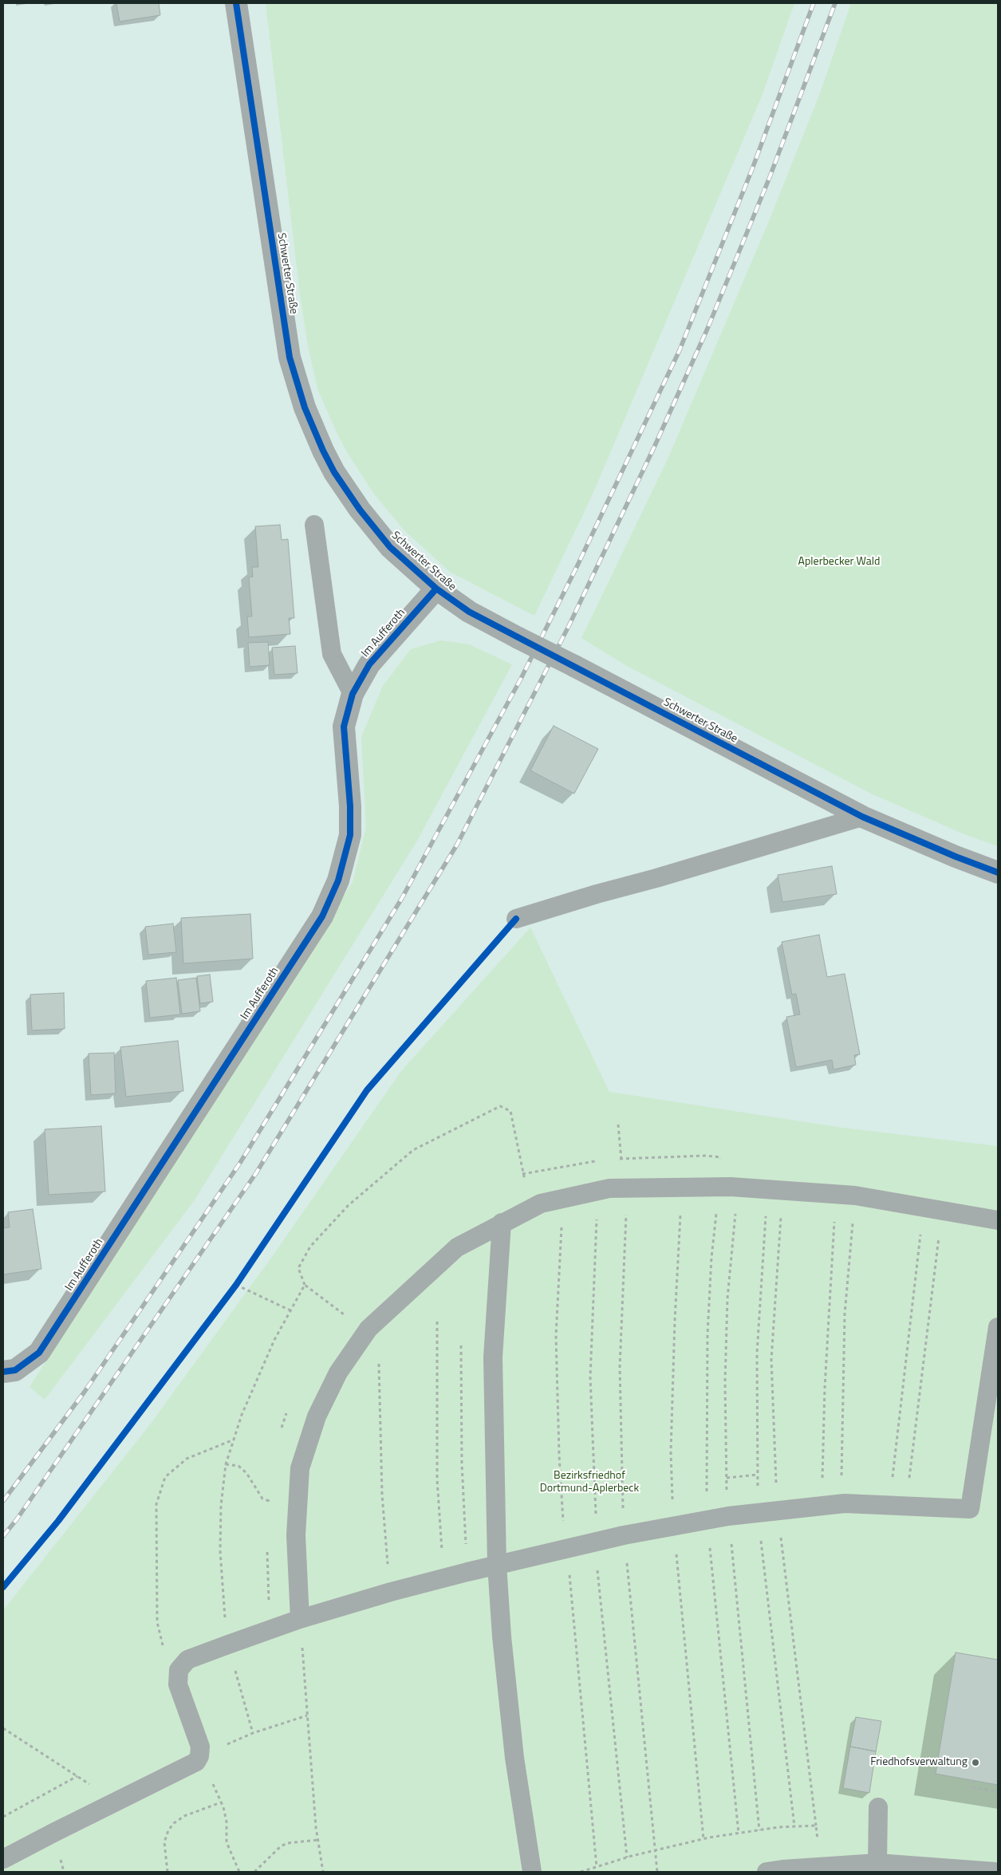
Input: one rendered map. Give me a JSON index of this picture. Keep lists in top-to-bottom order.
{
  "streets": {
    "street": ["Schwerter Straße", "Im Aufferoth"]
  },
  "crossings": [
    ["Schwerter Straße", "Im Aufferoth"]
  ],
  "parks": ["Aplerbecker Wald", "Bezirksfriedhof Dortmund-Aplerbeck"],
  "places": ["Friedhofsverwaltung"]
}
